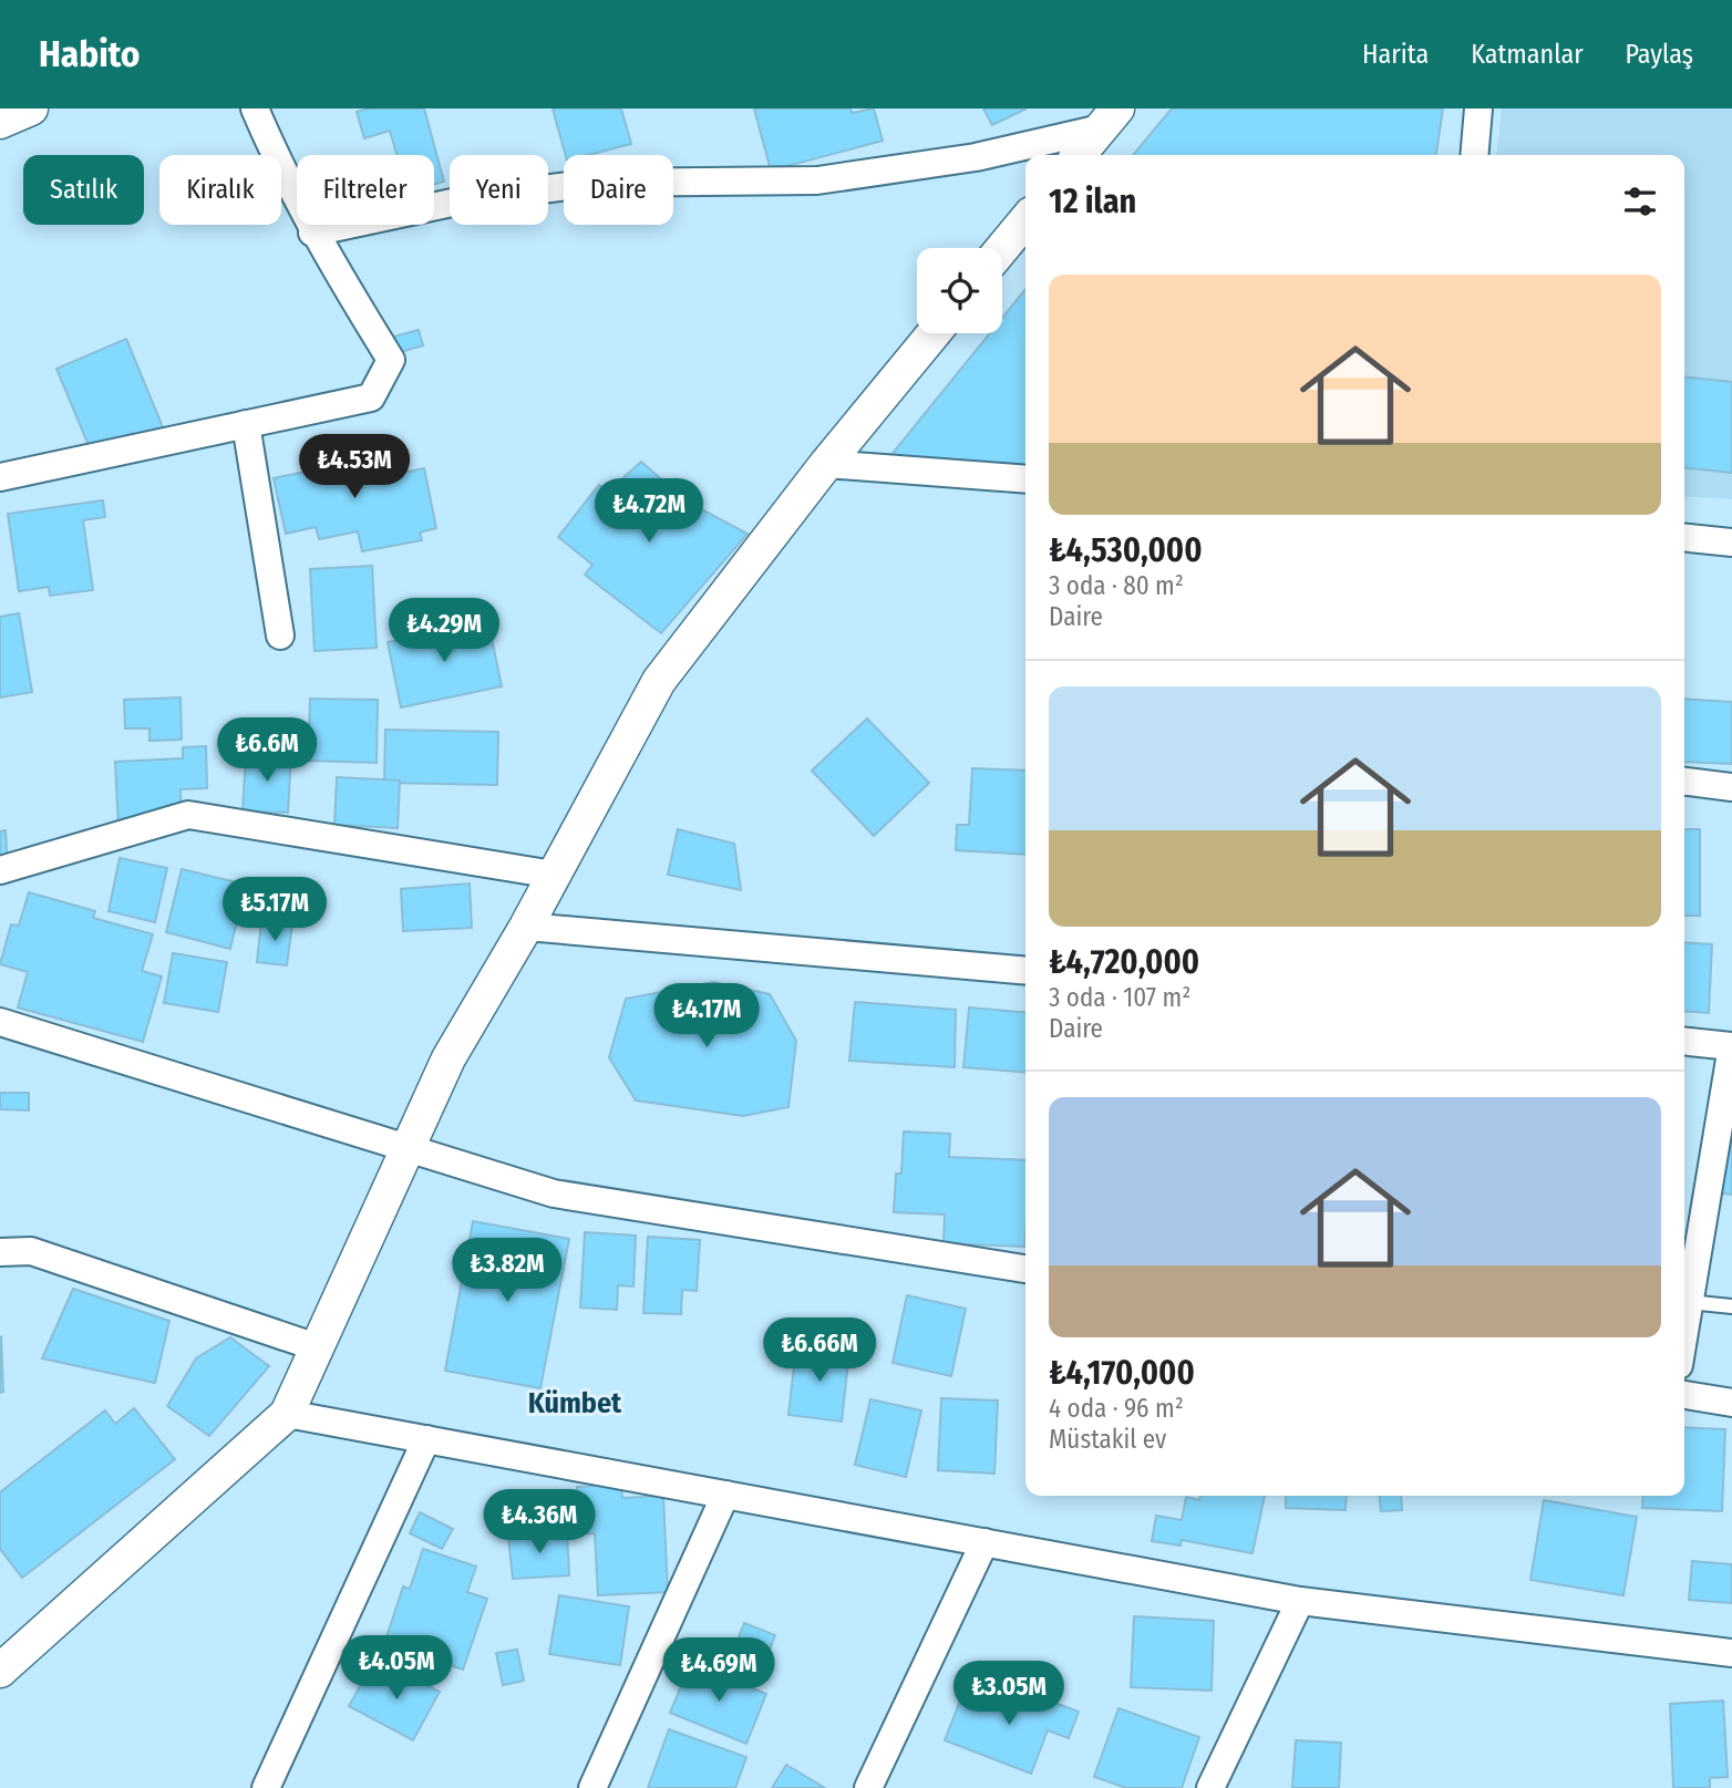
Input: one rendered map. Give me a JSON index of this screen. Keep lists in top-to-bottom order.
{
  "districts": ["Kümbet"],
  "page": {
    "header": "Habito",
    "nav": ["Harita", "Katmanlar", "Paylaş"],
    "chip": [
      "Satılık",
      "Kiralık",
      "Filtreler",
      "Yeni",
      "Daire"
    ],
    "heading": "12 ilan",
    "list": [
      {
        "name": "₺4,530,000",
        "note": "3 oda · 80 m² · Daire"
      },
      {
        "name": "₺4,720,000",
        "note": "3 oda · 107 m² · Daire"
      },
      {
        "name": "₺4,170,000",
        "note": "4 oda · 96 m² · Müstakil ev"
      }
    ],
    "price": [
      "₺4.53M",
      "₺4.72M",
      "₺4.29M",
      "₺6.6M",
      "₺5.17M",
      "₺4.17M",
      "₺3.82M",
      "₺6.66M",
      "₺4.36M",
      "₺4.05M",
      "₺4.69M",
      "₺3.05M"
    ]
  }
}
